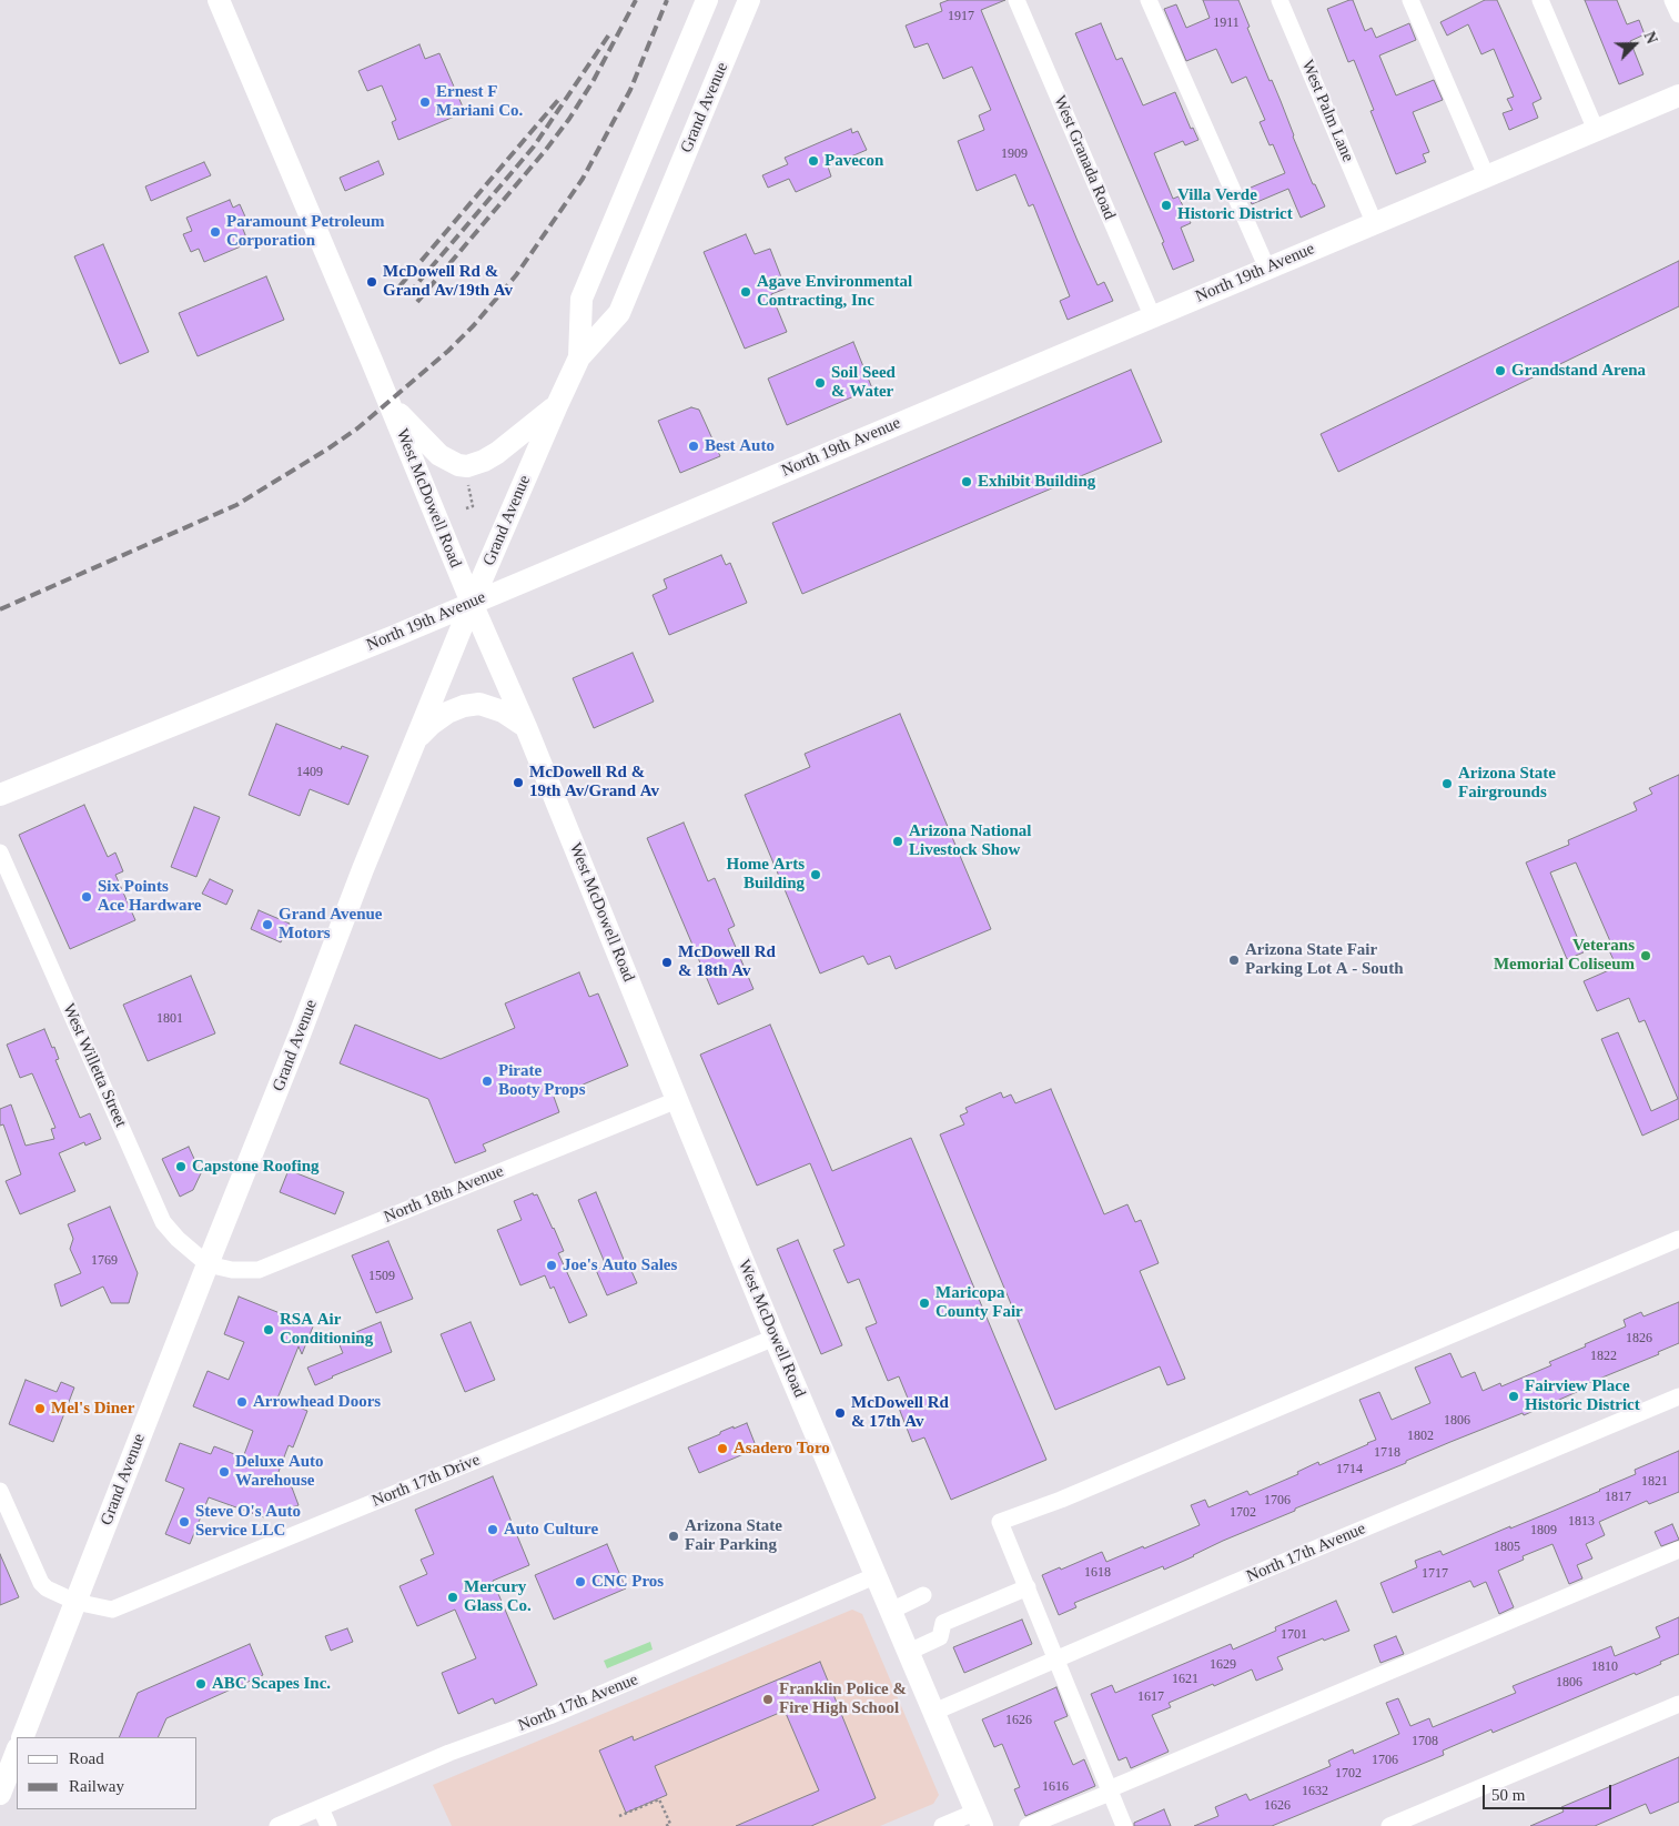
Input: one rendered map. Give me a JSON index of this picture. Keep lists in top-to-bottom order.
{
  "streets": {
    "main road": ["Grand Avenue", "North 19th Avenue", "West McDowell Road"],
    "street": [
      "West Palm Lane",
      "West Granada Road",
      "West Willetta Street",
      "North 18th Avenue",
      "North 17th Drive",
      "North 17th Avenue"
    ]
  },
  "crossings": [
    ["Grand Avenue", "North 19th Avenue"],
    ["Grand Avenue", "West McDowell Road"],
    ["Grand Avenue", "West Willetta Street"],
    ["Grand Avenue", "North 18th Avenue"],
    ["Grand Avenue", "North 17th Drive"],
    ["West Palm Lane", "North 19th Avenue"],
    ["West Granada Road", "North 19th Avenue"],
    ["North 19th Avenue", "West McDowell Road"],
    ["West McDowell Road", "North 18th Avenue"],
    ["West McDowell Road", "North 17th Drive"],
    ["West McDowell Road", "North 17th Avenue"],
    ["West Willetta Street", "North 18th Avenue"]
  ],
  "places": [
    "Ernest F Mariani Co.",
    "Pavecon",
    "Villa Verde Historic District",
    "Paramount Petroleum Corporation",
    "McDowell Rd & Grand Av/19th Av",
    "Agave Environmental Contracting, Inc",
    "Grandstand Arena",
    "Soil Seed & Water",
    "Best Auto",
    "Exhibit Building",
    "McDowell Rd & 19th Av/Grand Av",
    "Arizona State Fairgrounds",
    "Arizona National Livestock Show",
    "Home Arts Building",
    "Six Points Ace Hardware",
    "Grand Avenue Motors",
    "Veterans Memorial Coliseum",
    "Arizona State Fair Parking Lot A - South",
    "McDowell Rd & 18th Av",
    "Pirate Booty Props",
    "Capstone Roofing",
    "Joe's Auto Sales",
    "Maricopa County Fair",
    "RSA Air Conditioning",
    "Fairview Place Historic District",
    "Arrowhead Doors",
    "Mel's Diner",
    "McDowell Rd & 17th Av",
    "Asadero Toro",
    "Deluxe Auto Warehouse",
    "Steve O's Auto Service LLC",
    "Auto Culture",
    "Arizona State Fair Parking",
    "CNC Pros",
    "Mercury Glass Co.",
    "ABC Scapes Inc.",
    "Franklin Police & Fire High School"
  ],
  "house_numbers": [
    "1917",
    "1911",
    "1909",
    "1409",
    "1801",
    "1769",
    "1509",
    "1826",
    "1822",
    "1806",
    "1802",
    "1718",
    "1714",
    "1821",
    "1817",
    "1706",
    "1702",
    "1813",
    "1809",
    "1805",
    "1618",
    "1717",
    "1701",
    "1629",
    "1810",
    "1621",
    "1806",
    "1617",
    "1626",
    "1708",
    "1706",
    "1702",
    "1616",
    "1632",
    "1626"
  ],
  "legend": ["Road", "Railway"],
  "scale_bar": "50 m",
  "north": "top right"
}
